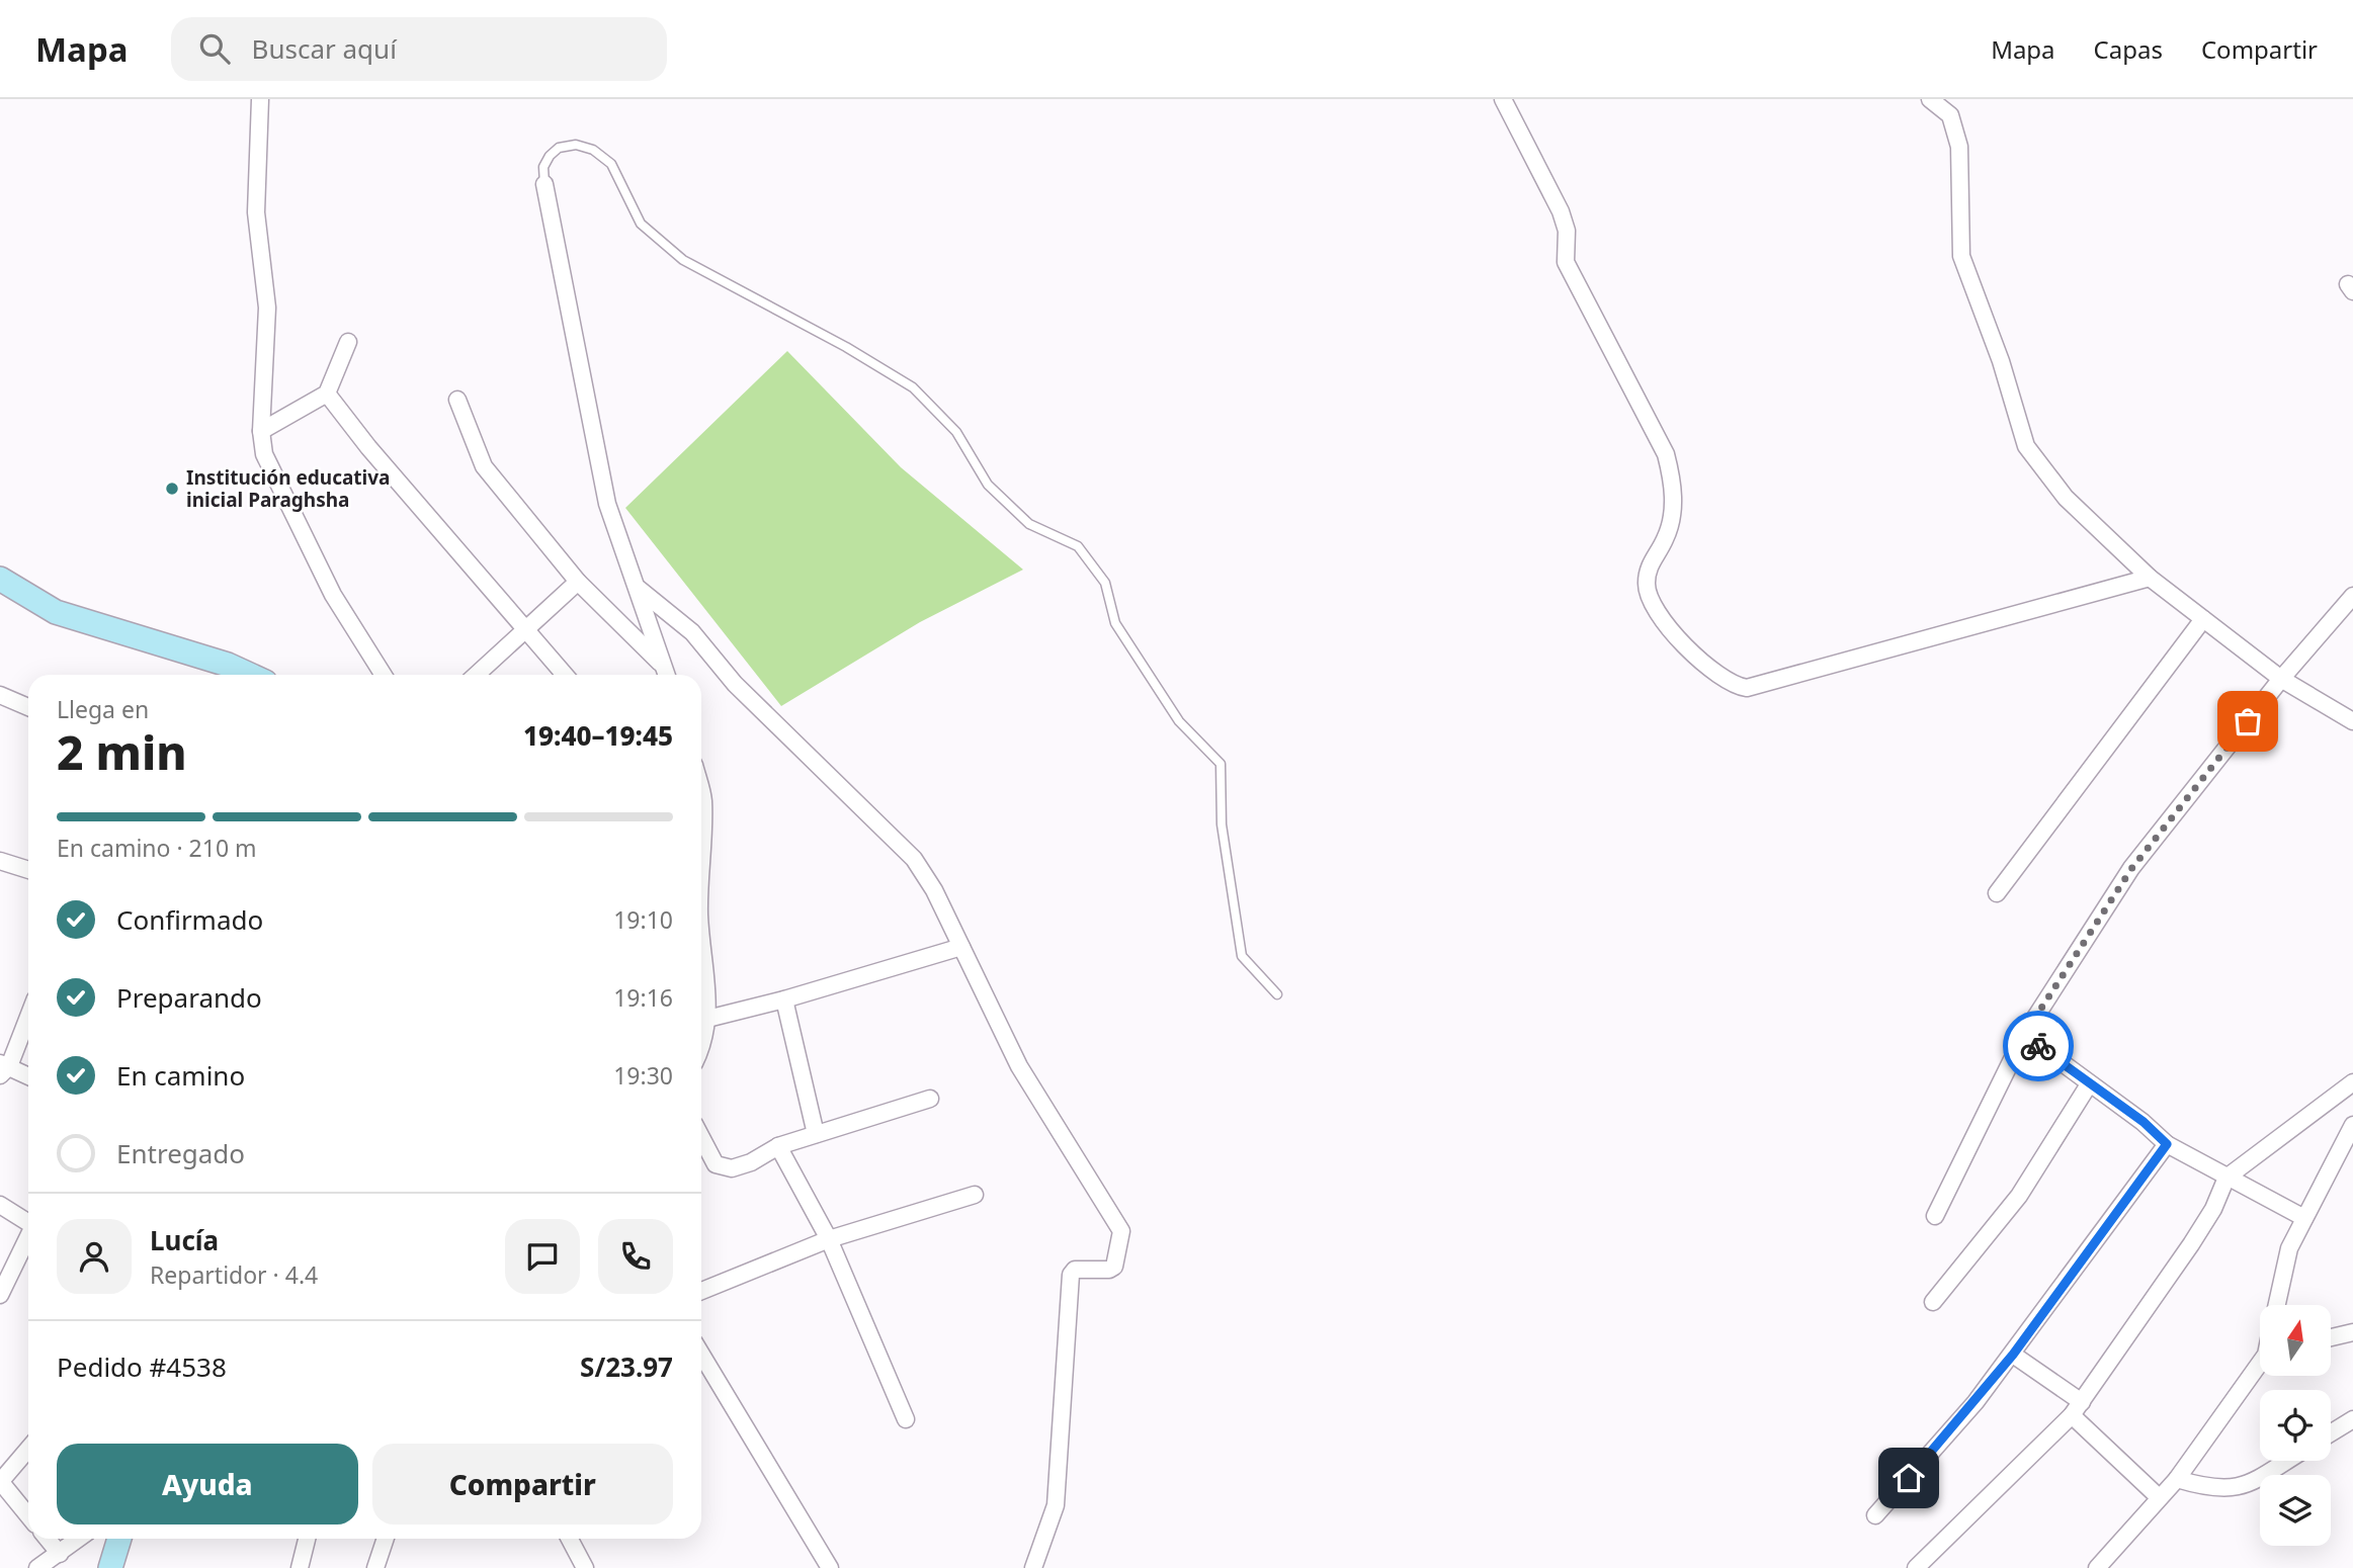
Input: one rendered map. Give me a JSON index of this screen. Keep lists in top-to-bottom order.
{
  "places": ["Institución educativa inicial Paraghsha"],
  "north": "top",
  "page": {
    "header": "Mapa",
    "search": "Buscar aquí",
    "nav": ["Mapa", "Capas", "Compartir"],
    "heading": ["2 min", "Llega en", "19:40–19:45"],
    "panel": [
      "Lucía",
      "Repartidor · 4.4",
      "Pedido #4538",
      "S/23.97"
    ],
    "bar": "En camino · 210 m",
    "list": [
      ["Confirmado", "19:10"],
      ["Preparando", "19:16"],
      ["En camino", "19:30"],
      "Entregado"
    ],
    "buttons": ["Ayuda", "Compartir"]
  }
}
